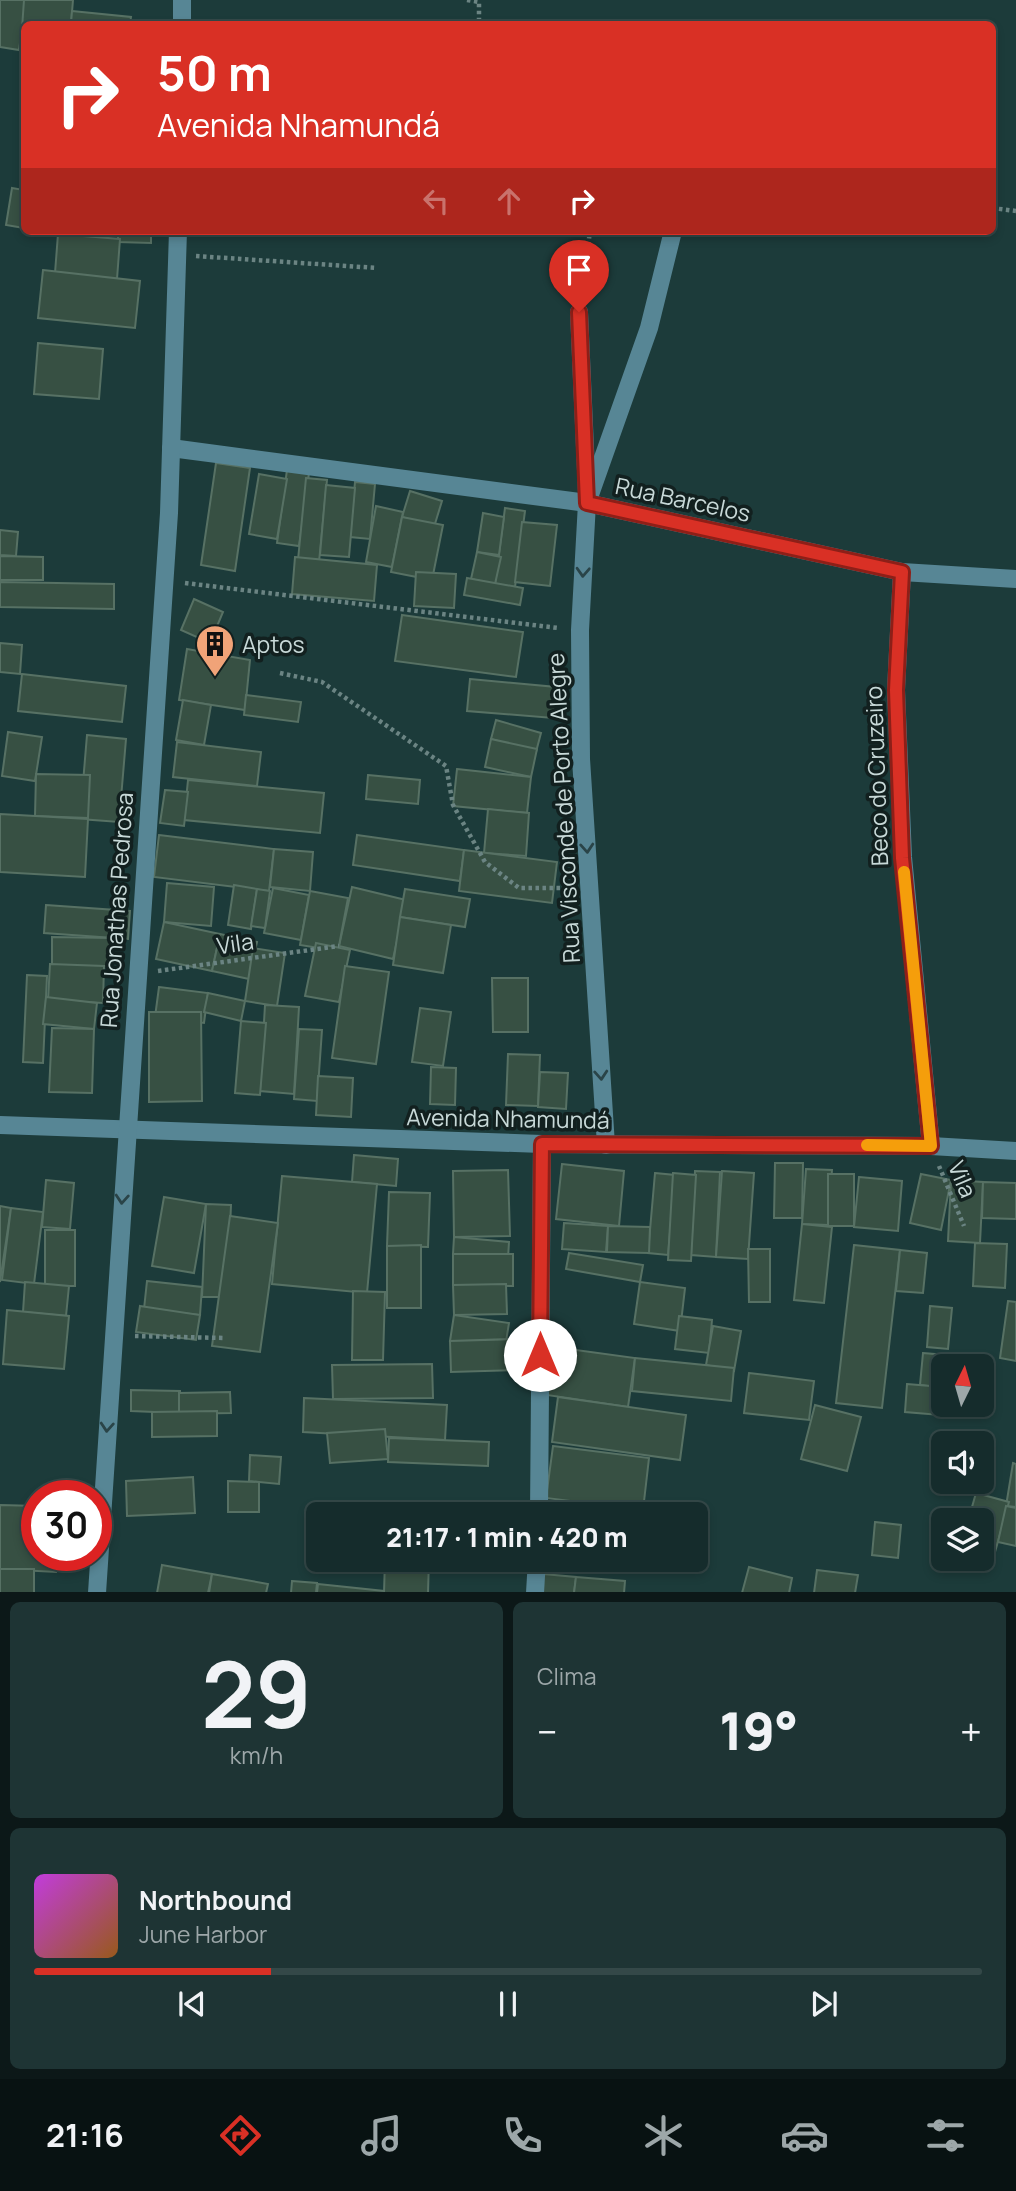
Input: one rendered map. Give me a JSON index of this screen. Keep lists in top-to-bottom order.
{
  "streets": {
    "street": [
      "Rua Barcelos",
      "Beco do Cruzeiro",
      "Rua Visconde de Porto Alegre",
      "Rua Jonathas Pedrosa",
      "Avenida Nhamundá"
    ],
    "path": ["Vila"]
  },
  "crossings": [
    ["Rua Barcelos", "Beco do Cruzeiro"],
    ["Rua Barcelos", "Rua Visconde de Porto Alegre"],
    ["Rua Barcelos", "Rua Jonathas Pedrosa"],
    ["Beco do Cruzeiro", "Vila"],
    ["Beco do Cruzeiro", "Avenida Nhamundá"],
    ["Rua Visconde de Porto Alegre", "Avenida Nhamundá"],
    ["Rua Jonathas Pedrosa", "Vila"],
    ["Rua Jonathas Pedrosa", "Avenida Nhamundá"],
    ["Vila", "Avenida Nhamundá"]
  ],
  "one_way": ["Rua Visconde de Porto Alegre"],
  "places": {
    "building": ["Aptos"]
  },
  "north": "top",
  "page": {
    "turn": ["50 m", "Avenida Nhamundá"],
    "limit": "30",
    "trip": "21:17 · 1 min · 420 m",
    "tile": [
      ["29", "km/h"],
      "Clima"
    ],
    "heat": ["−", "19°", "+"],
    "song": ["Northbound", "June Harbor"],
    "tabs": "21:16"
  }
}
